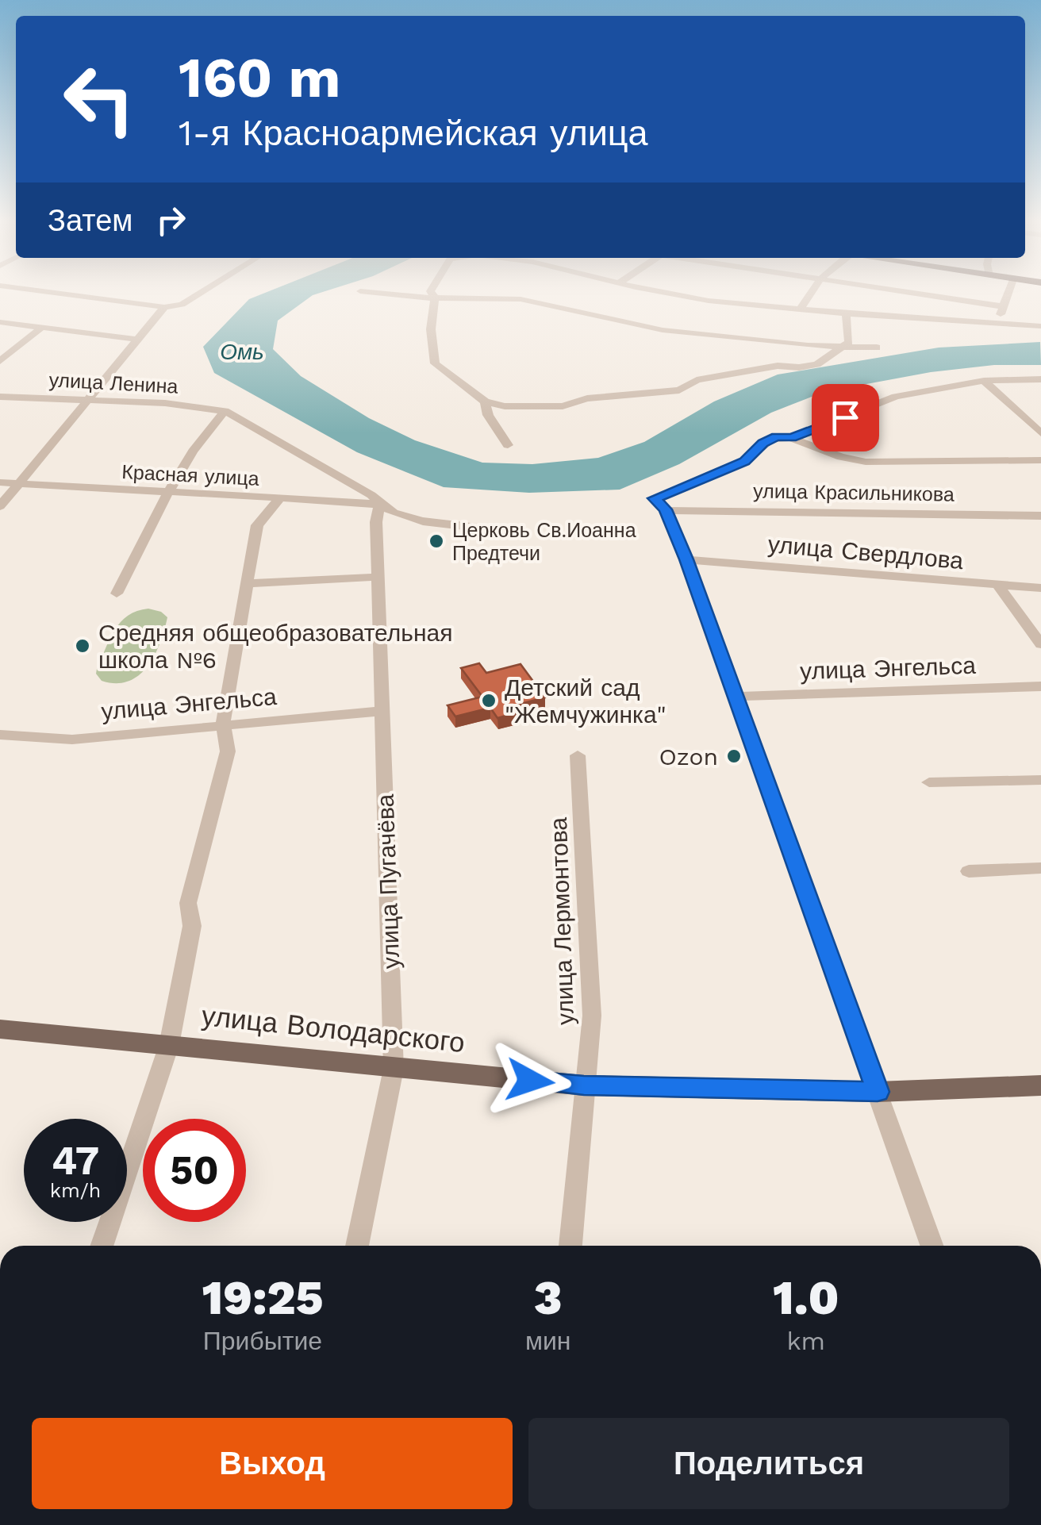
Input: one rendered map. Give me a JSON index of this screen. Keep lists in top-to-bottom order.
{
  "streets": {
    "main road": ["улица Володарского"],
    "street": [
      "улица Ленина",
      "Красная улица",
      "улица Красильникова",
      "улица Свердлова",
      "улица Энгельса",
      "улица Пугачёва",
      "улица Лермонтова"
    ]
  },
  "crossings": [
    ["Красная улица", "улица Пугачёва"],
    ["улица Энгельса", "улица Пугачёва"],
    ["улица Пугачёва", "улица Володарского"],
    ["улица Лермонтова", "улица Володарского"]
  ],
  "water": ["Омь"],
  "places": [
    "Церковь Св.Иоанна Предтечи",
    "Средняя общеобразовательная школа №6",
    "Детский сад \"Жемчужинка\"",
    "Ozon"
  ],
  "page": {
    "turn": ["160 m", "1-я Красноармейская улица"],
    "then": "Затем",
    "speed": "47 km/h",
    "limit": "50",
    "eta": [
      "19:25",
      "Прибытие",
      "3",
      "мин",
      "1.0",
      "km"
    ],
    "buttons": ["Выход", "Поделиться"]
  }
}
